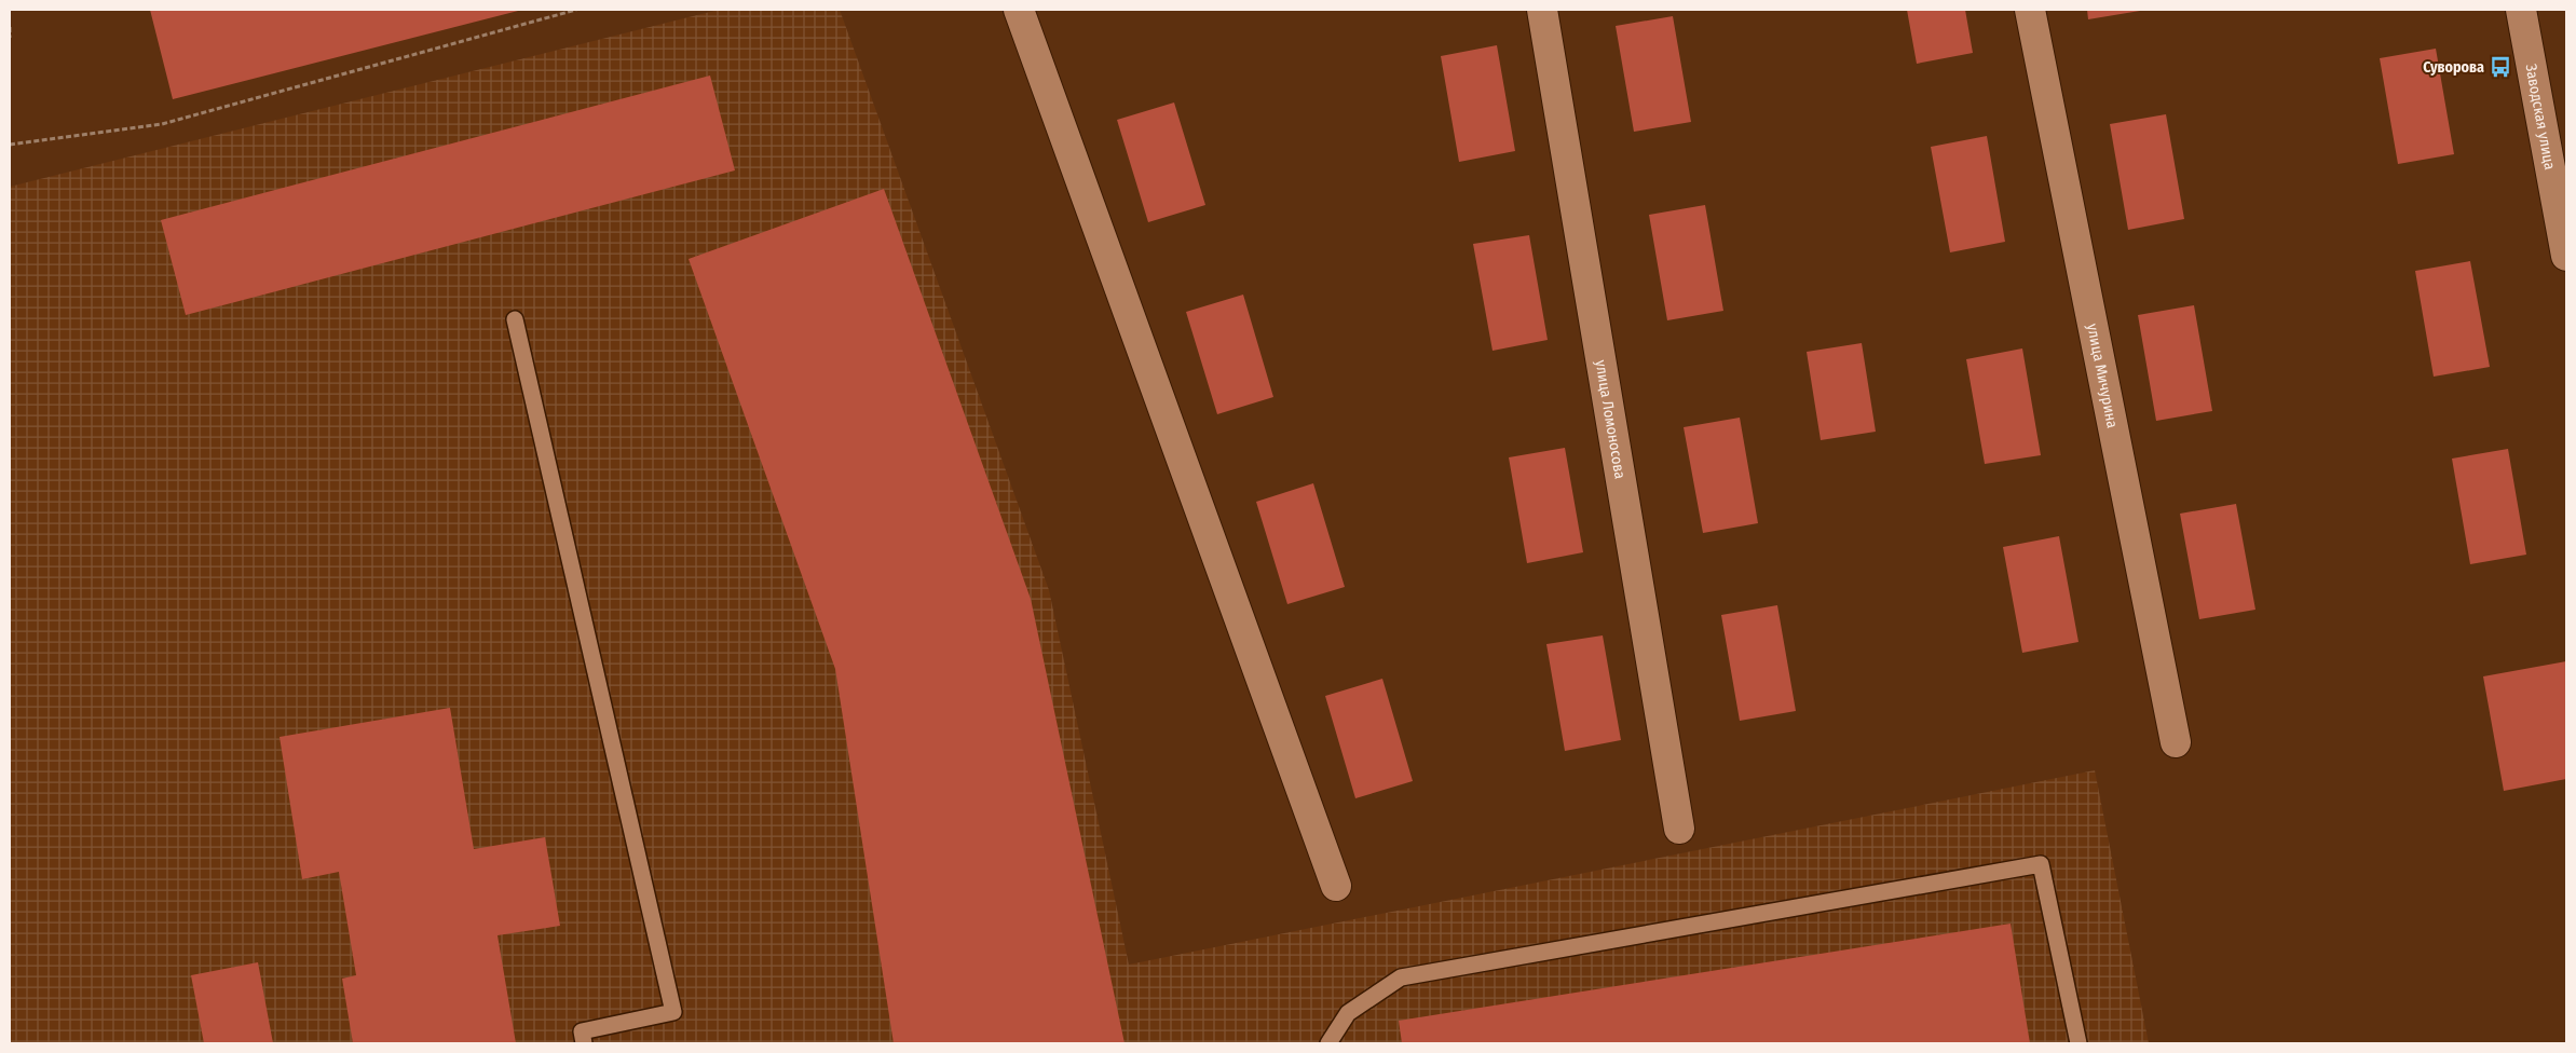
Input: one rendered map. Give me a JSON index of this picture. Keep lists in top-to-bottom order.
{
  "streets": {
    "street": ["Заводская улица", "улица Мичурина", "улица Ломоносова"]
  },
  "places": {
    "bus stop": ["Суворова"]
  }
}
